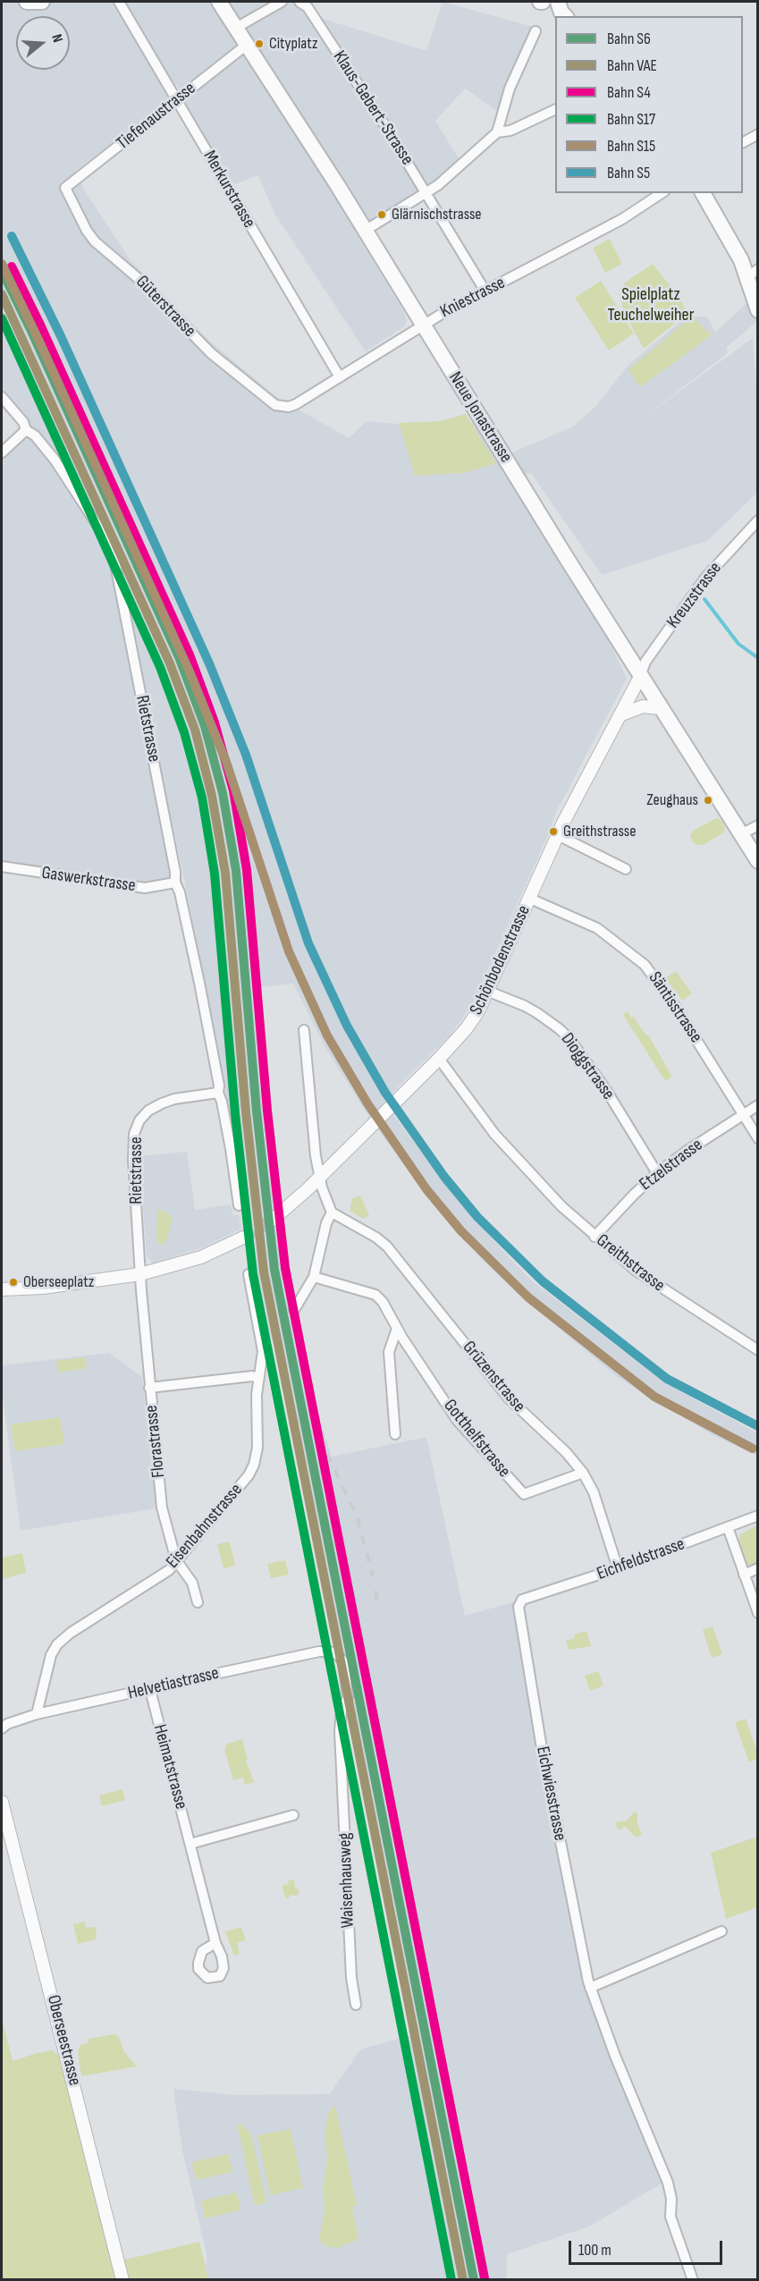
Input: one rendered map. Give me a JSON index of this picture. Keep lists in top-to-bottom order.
{
  "streets": {
    "main road": ["Neue Jonastrasse"],
    "street": [
      "Klaus-Gebert-Strasse",
      "Tiefenaustrasse",
      "Merkurstrasse",
      "Kniestrasse",
      "Güterstrasse",
      "Kreuzstrasse",
      "Rietstrasse",
      "Gaswerkstrasse",
      "Schönbodenstrasse",
      "Säntisstrasse",
      "Dioggstrasse",
      "Etzelstrasse",
      "Greithstrasse",
      "Grüzenstrasse",
      "Gotthelfstrasse",
      "Florastrasse",
      "Eisenbahnstrasse",
      "Eichfeldstrasse",
      "Helvetiastrasse",
      "Heimatstrasse",
      "Eichwiesstrasse",
      "Waisenhausweg",
      "Oberseestrasse"
    ]
  },
  "crossings": [
    ["Klaus-Gebert-Strasse", "Kniestrasse"],
    ["Tiefenaustrasse", "Merkurstrasse"],
    ["Tiefenaustrasse", "Güterstrasse"],
    ["Tiefenaustrasse", "Neue Jonastrasse"],
    ["Merkurstrasse", "Kniestrasse"],
    ["Kniestrasse", "Güterstrasse"],
    ["Kniestrasse", "Neue Jonastrasse"],
    ["Neue Jonastrasse", "Kreuzstrasse"],
    ["Neue Jonastrasse", "Schönbodenstrasse"],
    ["Kreuzstrasse", "Schönbodenstrasse"],
    ["Rietstrasse", "Gaswerkstrasse"],
    ["Rietstrasse", "Florastrasse"],
    ["Schönbodenstrasse", "Säntisstrasse"],
    ["Schönbodenstrasse", "Dioggstrasse"],
    ["Schönbodenstrasse", "Greithstrasse"],
    ["Säntisstrasse", "Etzelstrasse"],
    ["Dioggstrasse", "Etzelstrasse"],
    ["Etzelstrasse", "Greithstrasse"],
    ["Grüzenstrasse", "Gotthelfstrasse"],
    ["Grüzenstrasse", "Eichfeldstrasse"],
    ["Florastrasse", "Eisenbahnstrasse"],
    ["Eisenbahnstrasse", "Helvetiastrasse"],
    ["Eichfeldstrasse", "Eichwiesstrasse"],
    ["Helvetiastrasse", "Heimatstrasse"],
    ["Helvetiastrasse", "Waisenhausweg"]
  ],
  "parks": ["Spielplatz Teuchelweiher"],
  "places": [
    "Cityplatz",
    "Glärnischstrasse",
    "Zeughaus",
    "Greithstrasse",
    "Oberseeplatz"
  ],
  "lines": [
    "rail line S5",
    "rail line S15",
    "rail line S4",
    "rail line S6",
    "rail line VAE",
    "rail line S17"
  ],
  "legend": [
    "Bahn S6",
    "Bahn VAE",
    "Bahn S4",
    "Bahn S17",
    "Bahn S15",
    "Bahn S5"
  ],
  "scale_bar": "100 m",
  "north": "right"
}
